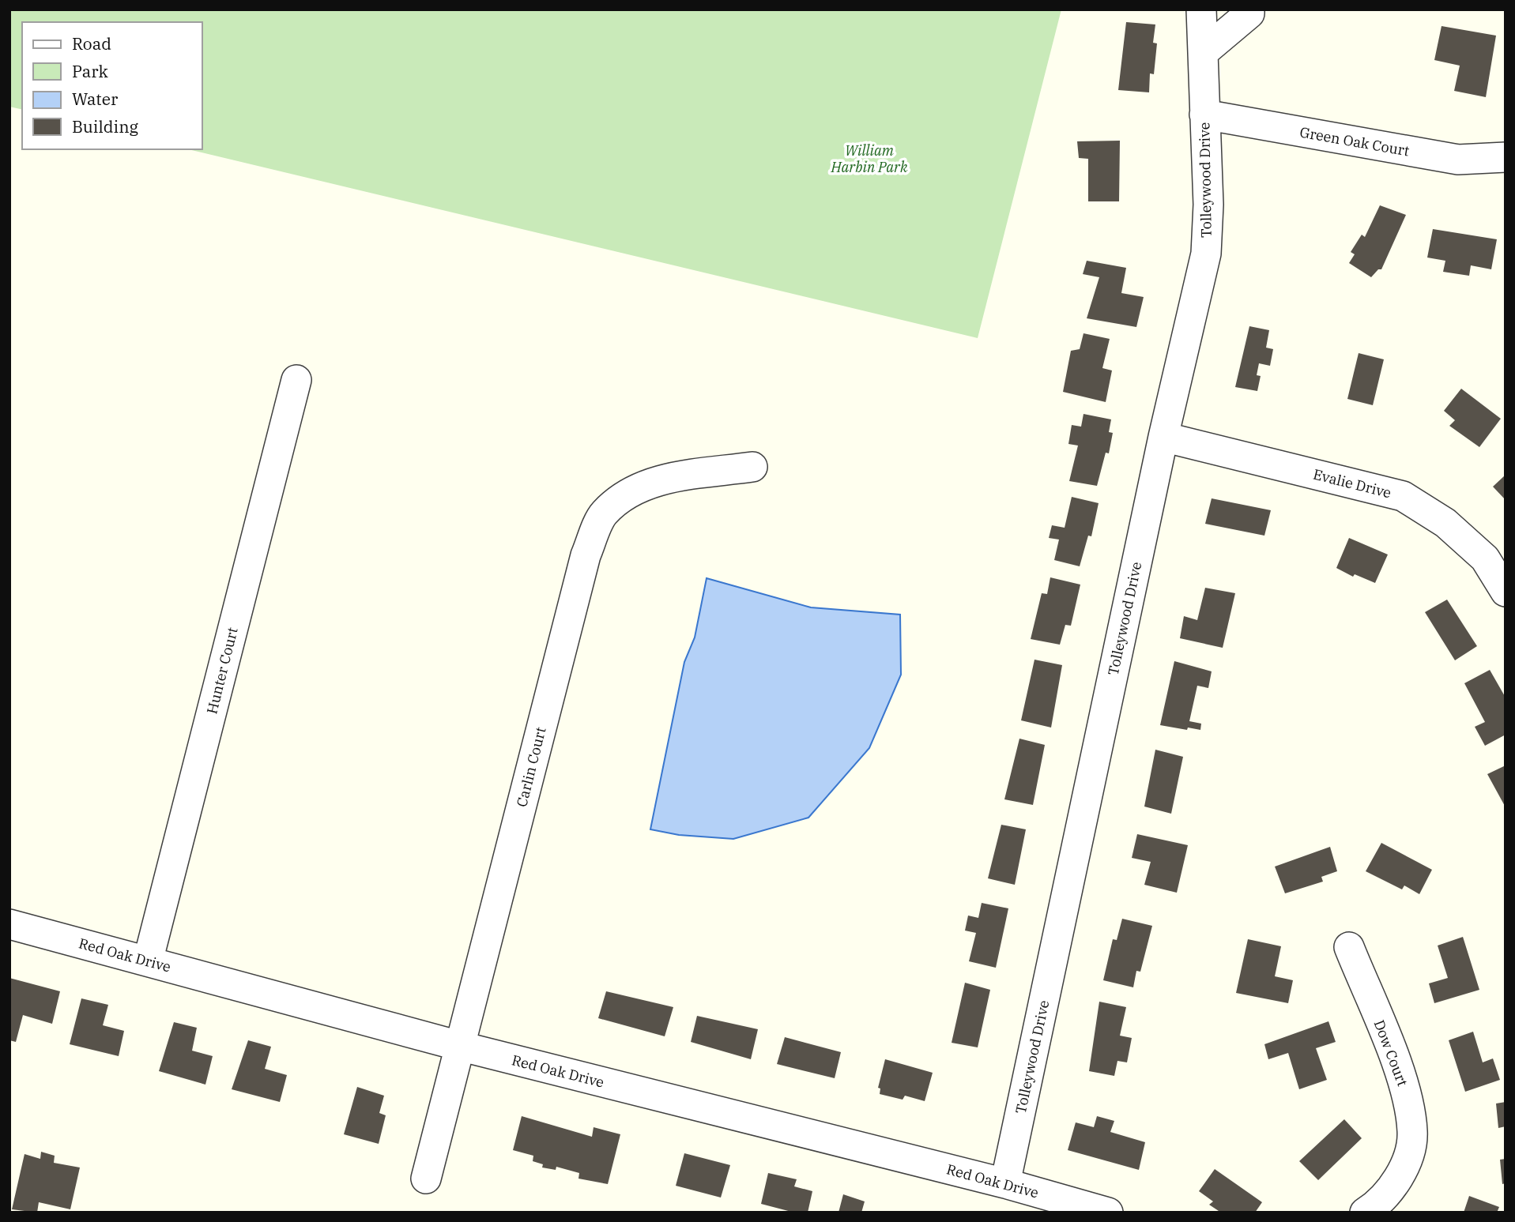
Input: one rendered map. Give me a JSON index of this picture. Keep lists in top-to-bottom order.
{
  "streets": {
    "street": [
      "Green Oak Court",
      "Tolleywood Drive",
      "Evalie Drive",
      "Hunter Court",
      "Carlin Court",
      "Red Oak Drive",
      "Dow Court"
    ]
  },
  "crossings": [
    ["Green Oak Court", "Tolleywood Drive"],
    ["Tolleywood Drive", "Evalie Drive"],
    ["Tolleywood Drive", "Red Oak Drive"],
    ["Hunter Court", "Red Oak Drive"],
    ["Carlin Court", "Red Oak Drive"]
  ],
  "parks": ["William Harbin Park"],
  "legend": [
    "Road",
    "Park",
    "Water",
    "Building"
  ]
}
